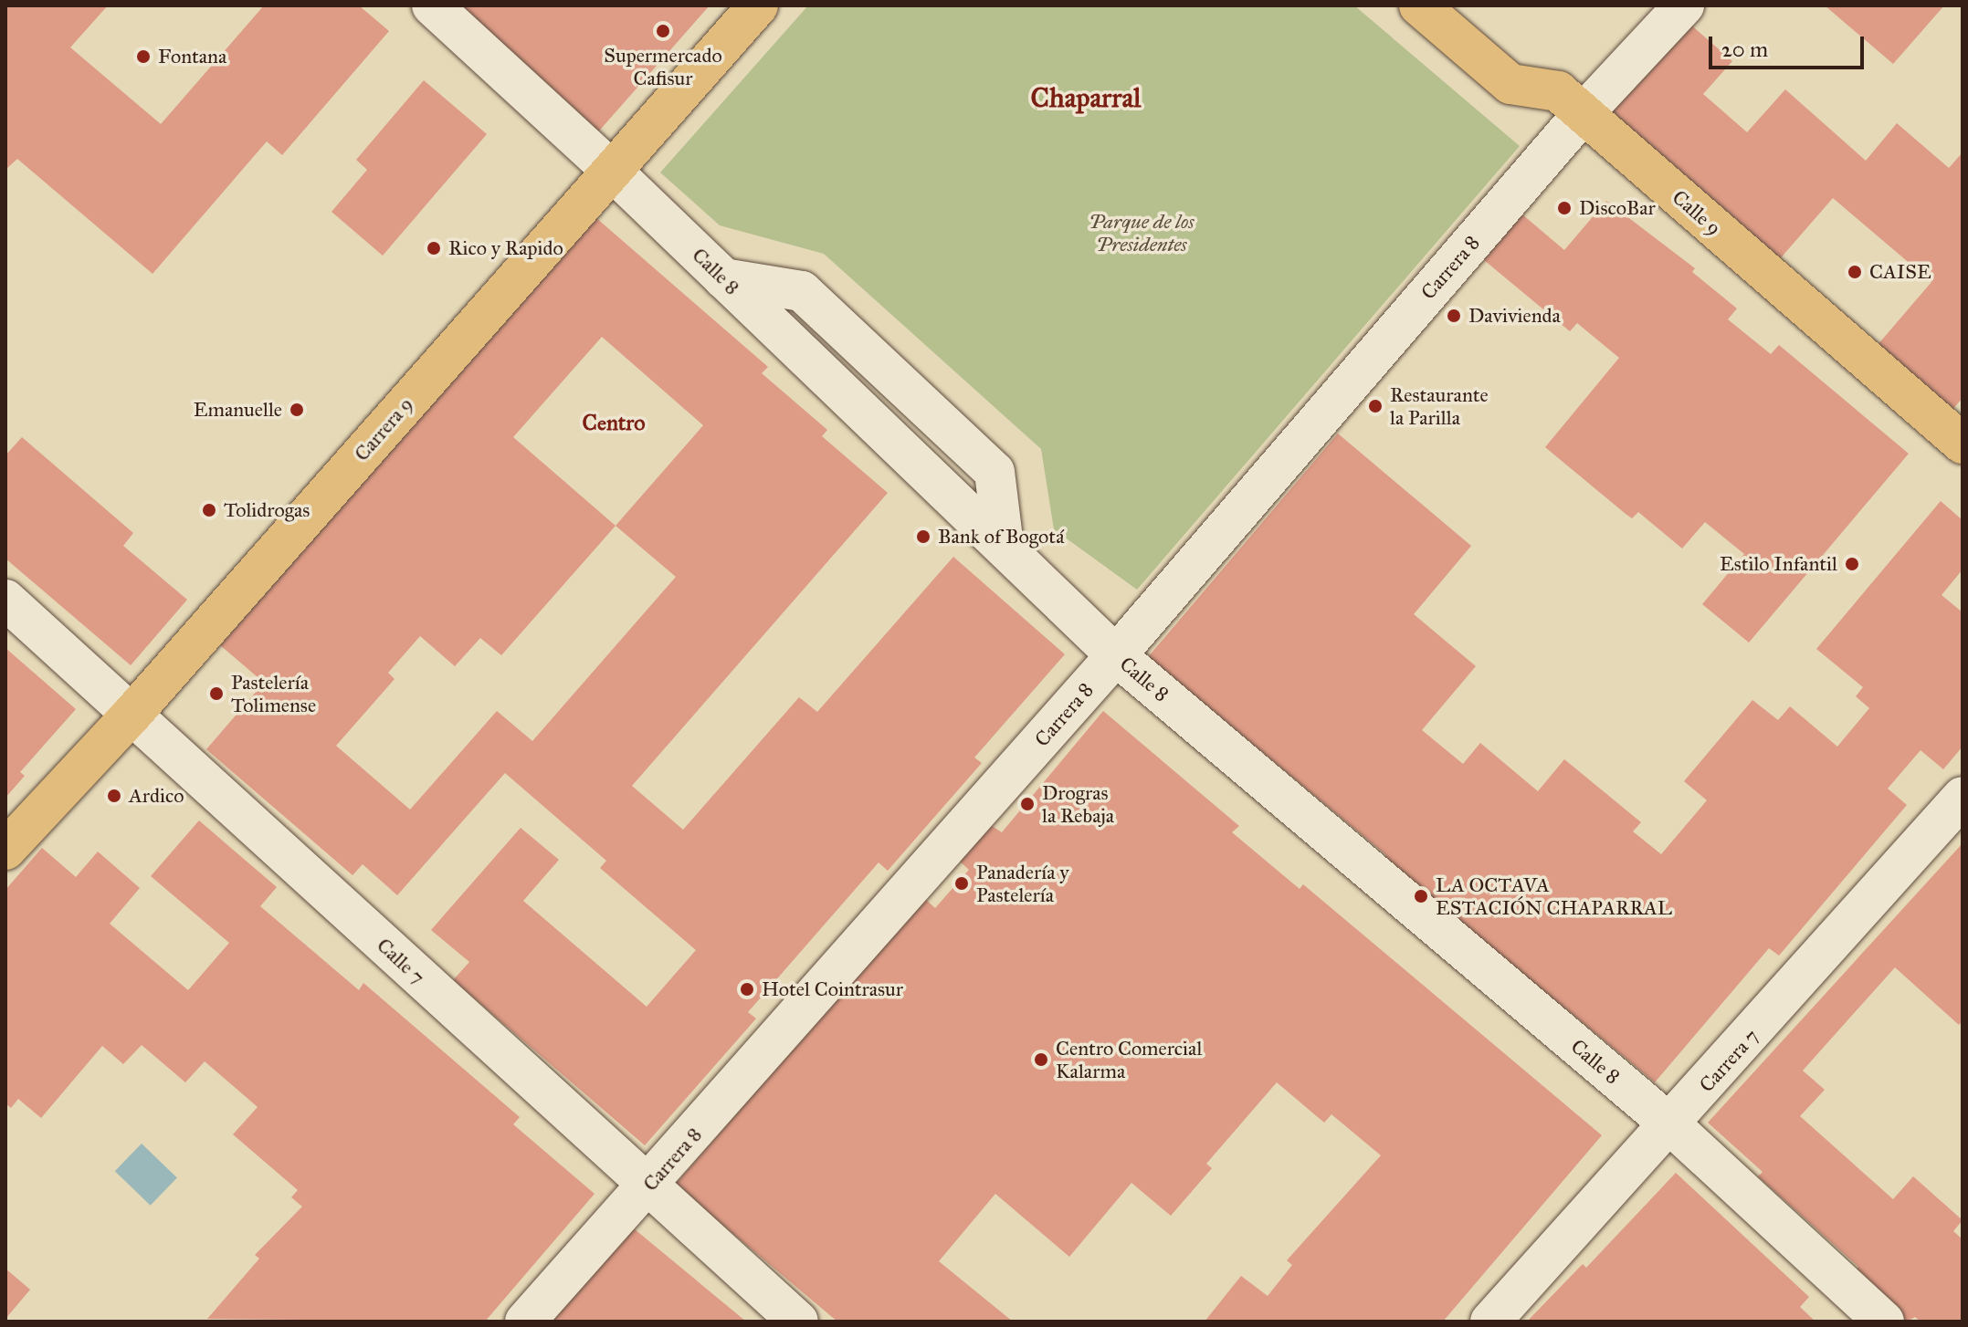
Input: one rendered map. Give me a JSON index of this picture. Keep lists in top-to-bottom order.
{
  "streets": {
    "main road": ["Calle 9", "Carrera 9"],
    "street": [
      "Carrera 8",
      "Calle 8",
      "Calle 7",
      "Carrera 7"
    ]
  },
  "crossings": [
    ["Calle 9", "Carrera 8"],
    ["Carrera 8", "Calle 8"],
    ["Carrera 8", "Calle 7"],
    ["Calle 8", "Carrera 9"],
    ["Calle 8", "Carrera 7"],
    ["Carrera 9", "Calle 7"]
  ],
  "districts": ["Chaparral", "Centro"],
  "parks": ["Parque de los Presidentes"],
  "places": [
    "Supermercado Cafisur",
    "Fontana",
    "DiscoBar",
    "Rico y Rapido",
    "CAISE",
    "Davivienda",
    "Restaurante la Parilla",
    "Emanuelle",
    "Tolidrogas",
    "Bank of Bogotá",
    "Estilo Infantil",
    "Pastelería Tolimense",
    "Ardico",
    "Drogras la Rebaja",
    "Panadería y Pastelería",
    "LA OCTAVA ESTACIÓN CHAPARRAL",
    "Hotel Cointrasur",
    "Centro Comercial Kalarma"
  ],
  "scale_bar": "20 m"
}
